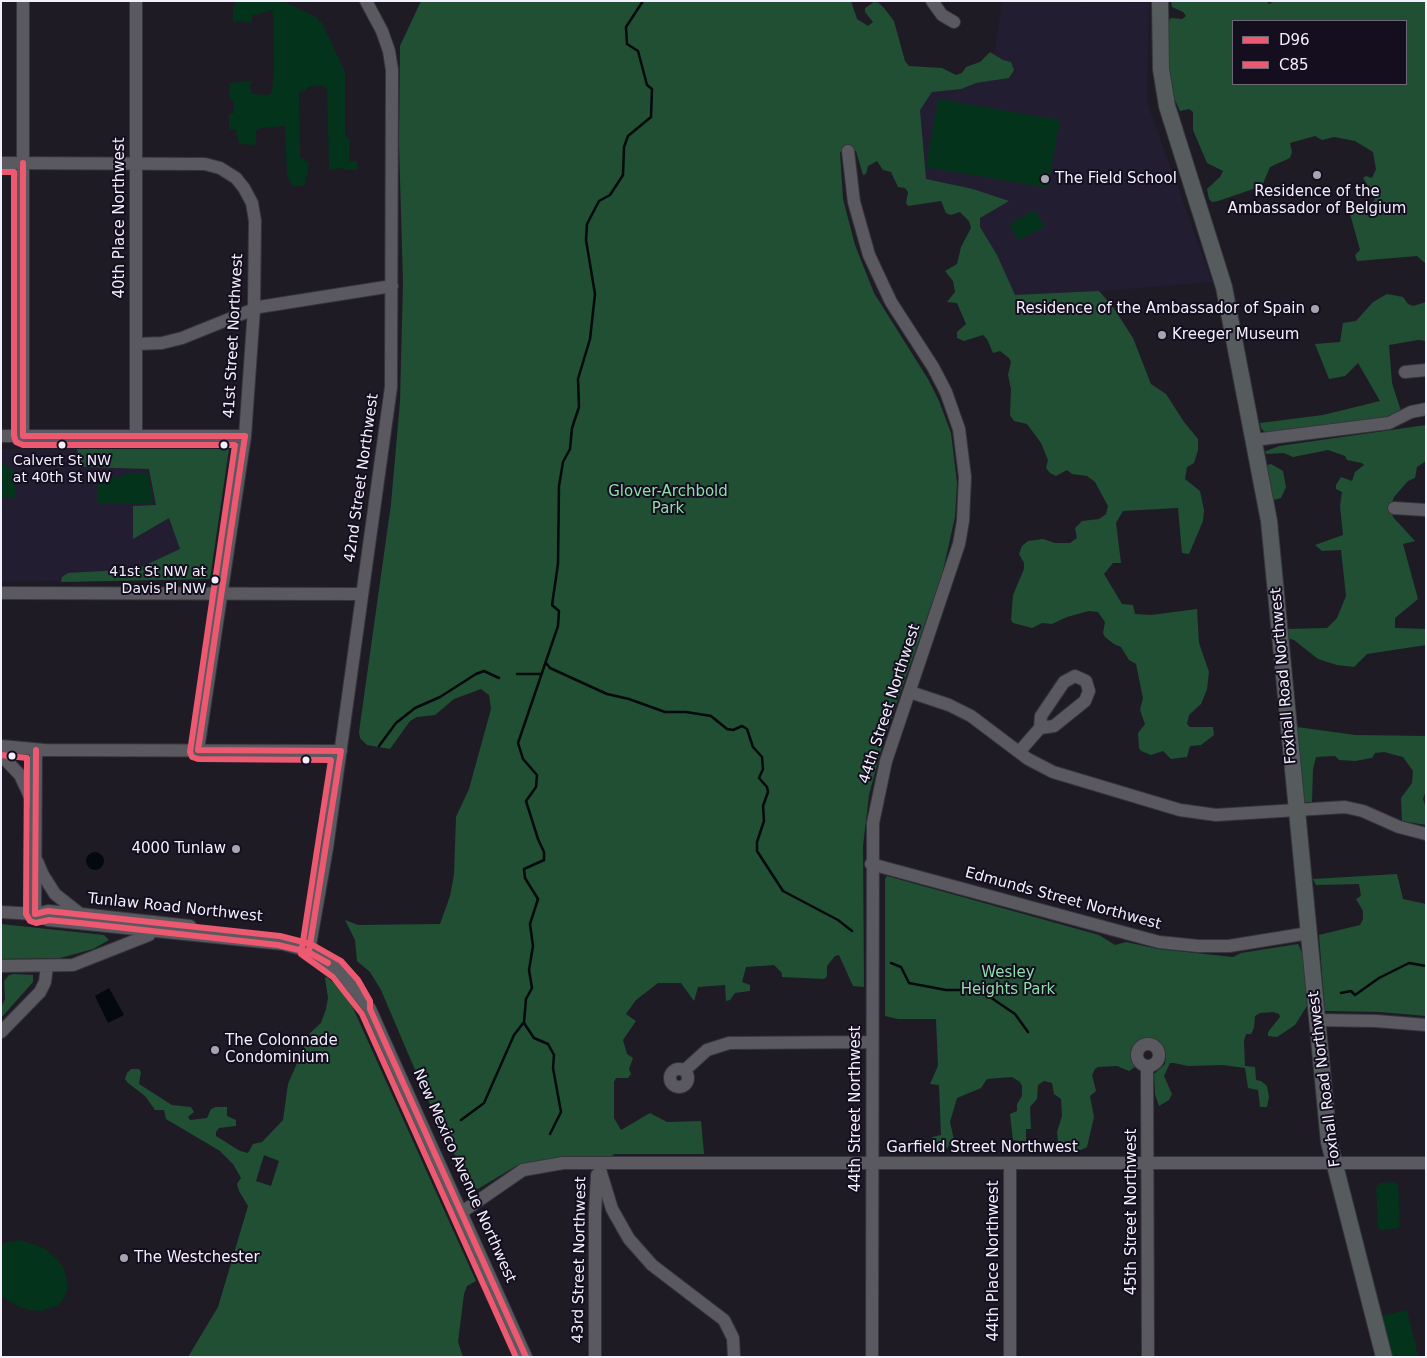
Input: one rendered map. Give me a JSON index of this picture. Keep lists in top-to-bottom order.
{
  "streets": {
    "main road": ["Foxhall Road Northwest"],
    "street": [
      "40th Place Northwest",
      "41st Street Northwest",
      "42nd Street Northwest",
      "44th Street Northwest",
      "Edmunds Street Northwest",
      "Tunlaw Road Northwest",
      "Garfield Street Northwest",
      "New Mexico Avenue Northwest",
      "45th Street Northwest",
      "43rd Street Northwest",
      "44th Place Northwest"
    ]
  },
  "crossings": [
    ["40th Place Northwest", "41st Street Northwest"],
    ["42nd Street Northwest", "Tunlaw Road Northwest"],
    ["42nd Street Northwest", "New Mexico Avenue Northwest"],
    ["Foxhall Road Northwest", "Edmunds Street Northwest"],
    ["Foxhall Road Northwest", "Garfield Street Northwest"],
    ["44th Street Northwest", "Edmunds Street Northwest"],
    ["44th Street Northwest", "Garfield Street Northwest"],
    ["Tunlaw Road Northwest", "New Mexico Avenue Northwest"],
    ["Garfield Street Northwest", "New Mexico Avenue Northwest"],
    ["Garfield Street Northwest", "45th Street Northwest"],
    ["Garfield Street Northwest", "43rd Street Northwest"],
    ["Garfield Street Northwest", "44th Place Northwest"]
  ],
  "parks": ["Glover-Archbold Park", "Wesley Heights Park"],
  "places": [
    "Residence of the Ambassador of Belgium",
    "The Field School",
    "Residence of the Ambassador of Spain",
    "Kreeger Museum",
    "Calvert St NW at 40th St NW",
    "41st St NW at Davis Pl NW",
    "4000 Tunlaw",
    "The Colonnade Condominium",
    "The Westchester"
  ],
  "lines": ["transit line D96", "transit line C85"],
  "legend": ["D96", "C85"]
}
